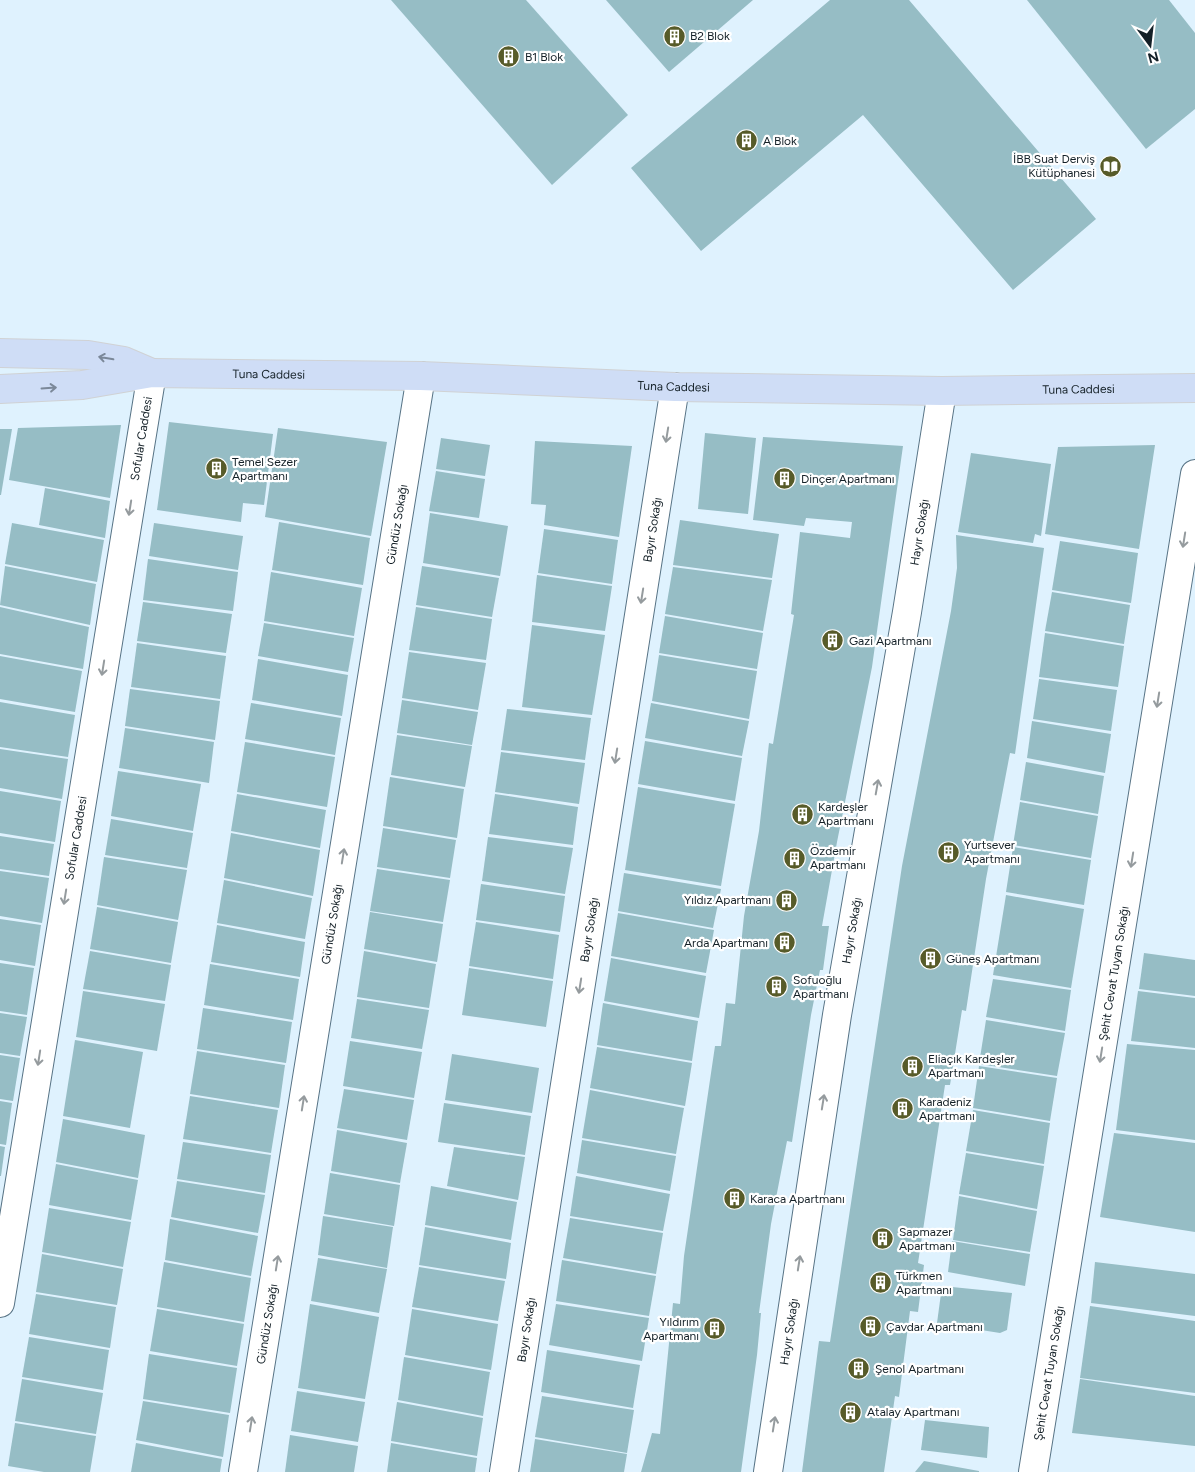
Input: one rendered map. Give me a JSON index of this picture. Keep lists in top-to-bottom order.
{
  "streets": {
    "main road": ["Tuna Caddesi"],
    "street": [
      "Sofular Caddesi",
      "Gündüz Sokağı",
      "Bayır Sokağı",
      "Hayır Sokağı",
      "Şehit Cevat Tuyan Sokağı"
    ]
  },
  "crossings": [
    ["Tuna Caddesi", "Sofular Caddesi"],
    ["Tuna Caddesi", "Gündüz Sokağı"],
    ["Tuna Caddesi", "Bayır Sokağı"],
    ["Tuna Caddesi", "Hayır Sokağı"]
  ],
  "one_way": [
    "Sofular Caddesi",
    "Gündüz Sokağı",
    "Bayır Sokağı",
    "Hayır Sokağı",
    "Şehit Cevat Tuyan Sokağı"
  ],
  "places": {
    "building": [
      "B2 Blok",
      "B1 Blok",
      "A Blok",
      "Temel Sezer Apartmanı",
      "Dinçer Apartmanı",
      "Gazi Apartmanı",
      "Kardeşler Apartmanı",
      "Yurtsever Apartmanı",
      "Özdemir Apartmanı",
      "Yıldız Apartmanı",
      "Arda Apartmanı",
      "Güneş Apartmanı",
      "Sofuoğlu Apartmanı",
      "Eliaçık Kardeşler Apartmanı",
      "Karadeniz Apartmanı",
      "Karaca Apartmanı",
      "Sapmazer Apartmanı",
      "Türkmen Apartmanı",
      "Çavdar Apartmanı",
      "Yıldırım Apartmanı",
      "Şenol Apartmanı",
      "Atalay Apartmanı"
    ],
    "library": ["İBB Suat Derviş Kütüphanesi"]
  },
  "north": "bottom"
}
